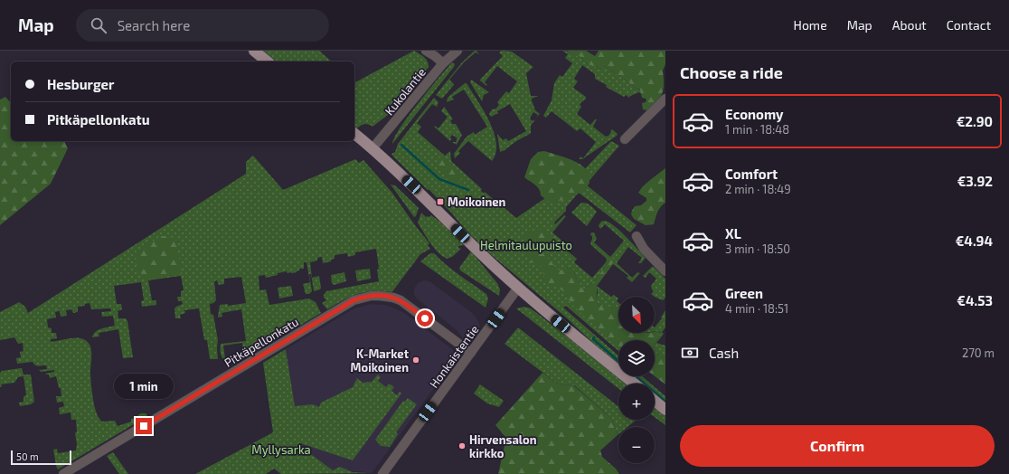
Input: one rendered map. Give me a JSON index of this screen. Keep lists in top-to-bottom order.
{
  "streets": {
    "street": ["Kukolantie", "Pitkäpellonkatu", "Honkaistentie"]
  },
  "crossings": [
    ["Pitkäpellonkatu", "Honkaistentie"]
  ],
  "parks": ["Helmitaulupuisto", "Myllysarka"],
  "places": {
    "transit": ["Moikoinen"],
    "other": ["K-Market Moikoinen", "Hirvensalon kirkko"]
  },
  "scale_bar": "50 m",
  "north": "bottom right",
  "page": {
    "header": "Map",
    "search": "Search here",
    "nav": [
      "Home",
      "Map",
      "About",
      "Contact"
    ],
    "heading": "Choose a ride",
    "banner": ["Hesburger", "Pitkäpellonkatu"],
    "list": [
      {
        "name": "Economy",
        "note": "1 min · 18:48",
        "value": "€2.90"
      },
      {
        "name": "Comfort",
        "note": "2 min · 18:49",
        "value": "€3.92"
      },
      {
        "name": "XL",
        "note": "3 min · 18:50",
        "value": "€4.94"
      },
      {
        "name": "Green",
        "note": "4 min · 18:51",
        "value": "€4.53"
      }
    ],
    "map_buttons": ["+", "−"],
    "pay": ["Cash", "270 m"],
    "bubble": "1 min",
    "buttons": "Confirm",
    "scale": "50 m"
  }
}
